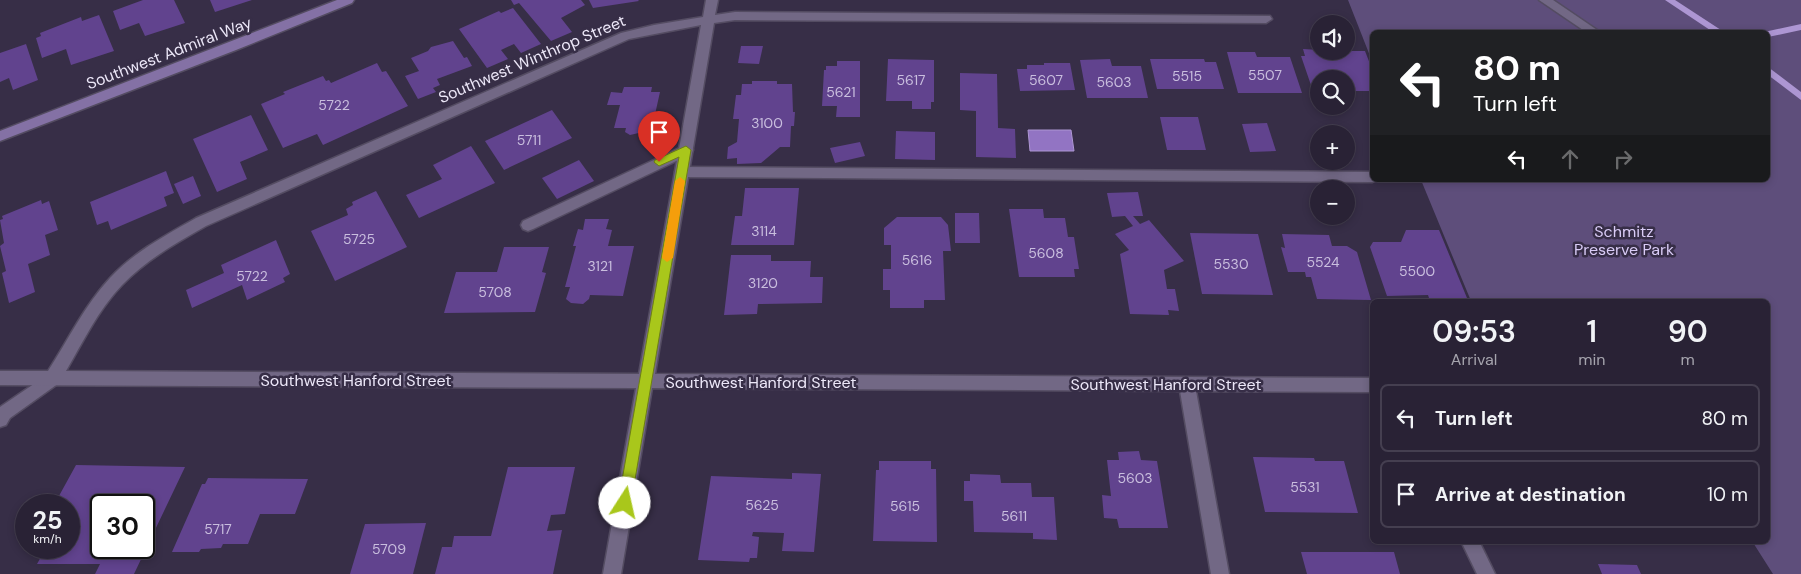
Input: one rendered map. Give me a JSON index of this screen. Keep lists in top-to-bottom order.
{
  "streets": {
    "main road": ["Southwest Admiral Way"],
    "street": ["Southwest Winthrop Street", "Southwest Hanford Street"]
  },
  "crossings": [
    ["Southwest Winthrop Street", "Southwest Hanford Street"]
  ],
  "parks": ["Schmitz Preserve Park"],
  "house_numbers": [
    "5507",
    "5515",
    "5617",
    "5607",
    "5603",
    "5621",
    "5722",
    "3100",
    "5711",
    "3114",
    "5725",
    "5608",
    "5616",
    "5524",
    "5530",
    "3121",
    "5500",
    "5722",
    "3120",
    "5708",
    "5603",
    "5531",
    "5625",
    "5615",
    "5611",
    "5717",
    "5709"
  ],
  "page": {
    "map_buttons": ["+", "−"],
    "turn": ["80 m", "Turn left"],
    "eta": [
      "09:53",
      "Arrival",
      "1",
      "min",
      "90",
      "m"
    ],
    "list": [
      {
        "name": "Turn left",
        "value": "80 m"
      },
      {
        "name": "Arrive at destination",
        "value": "10 m"
      }
    ],
    "speed": "25 km/h",
    "limit": "30"
  }
}
